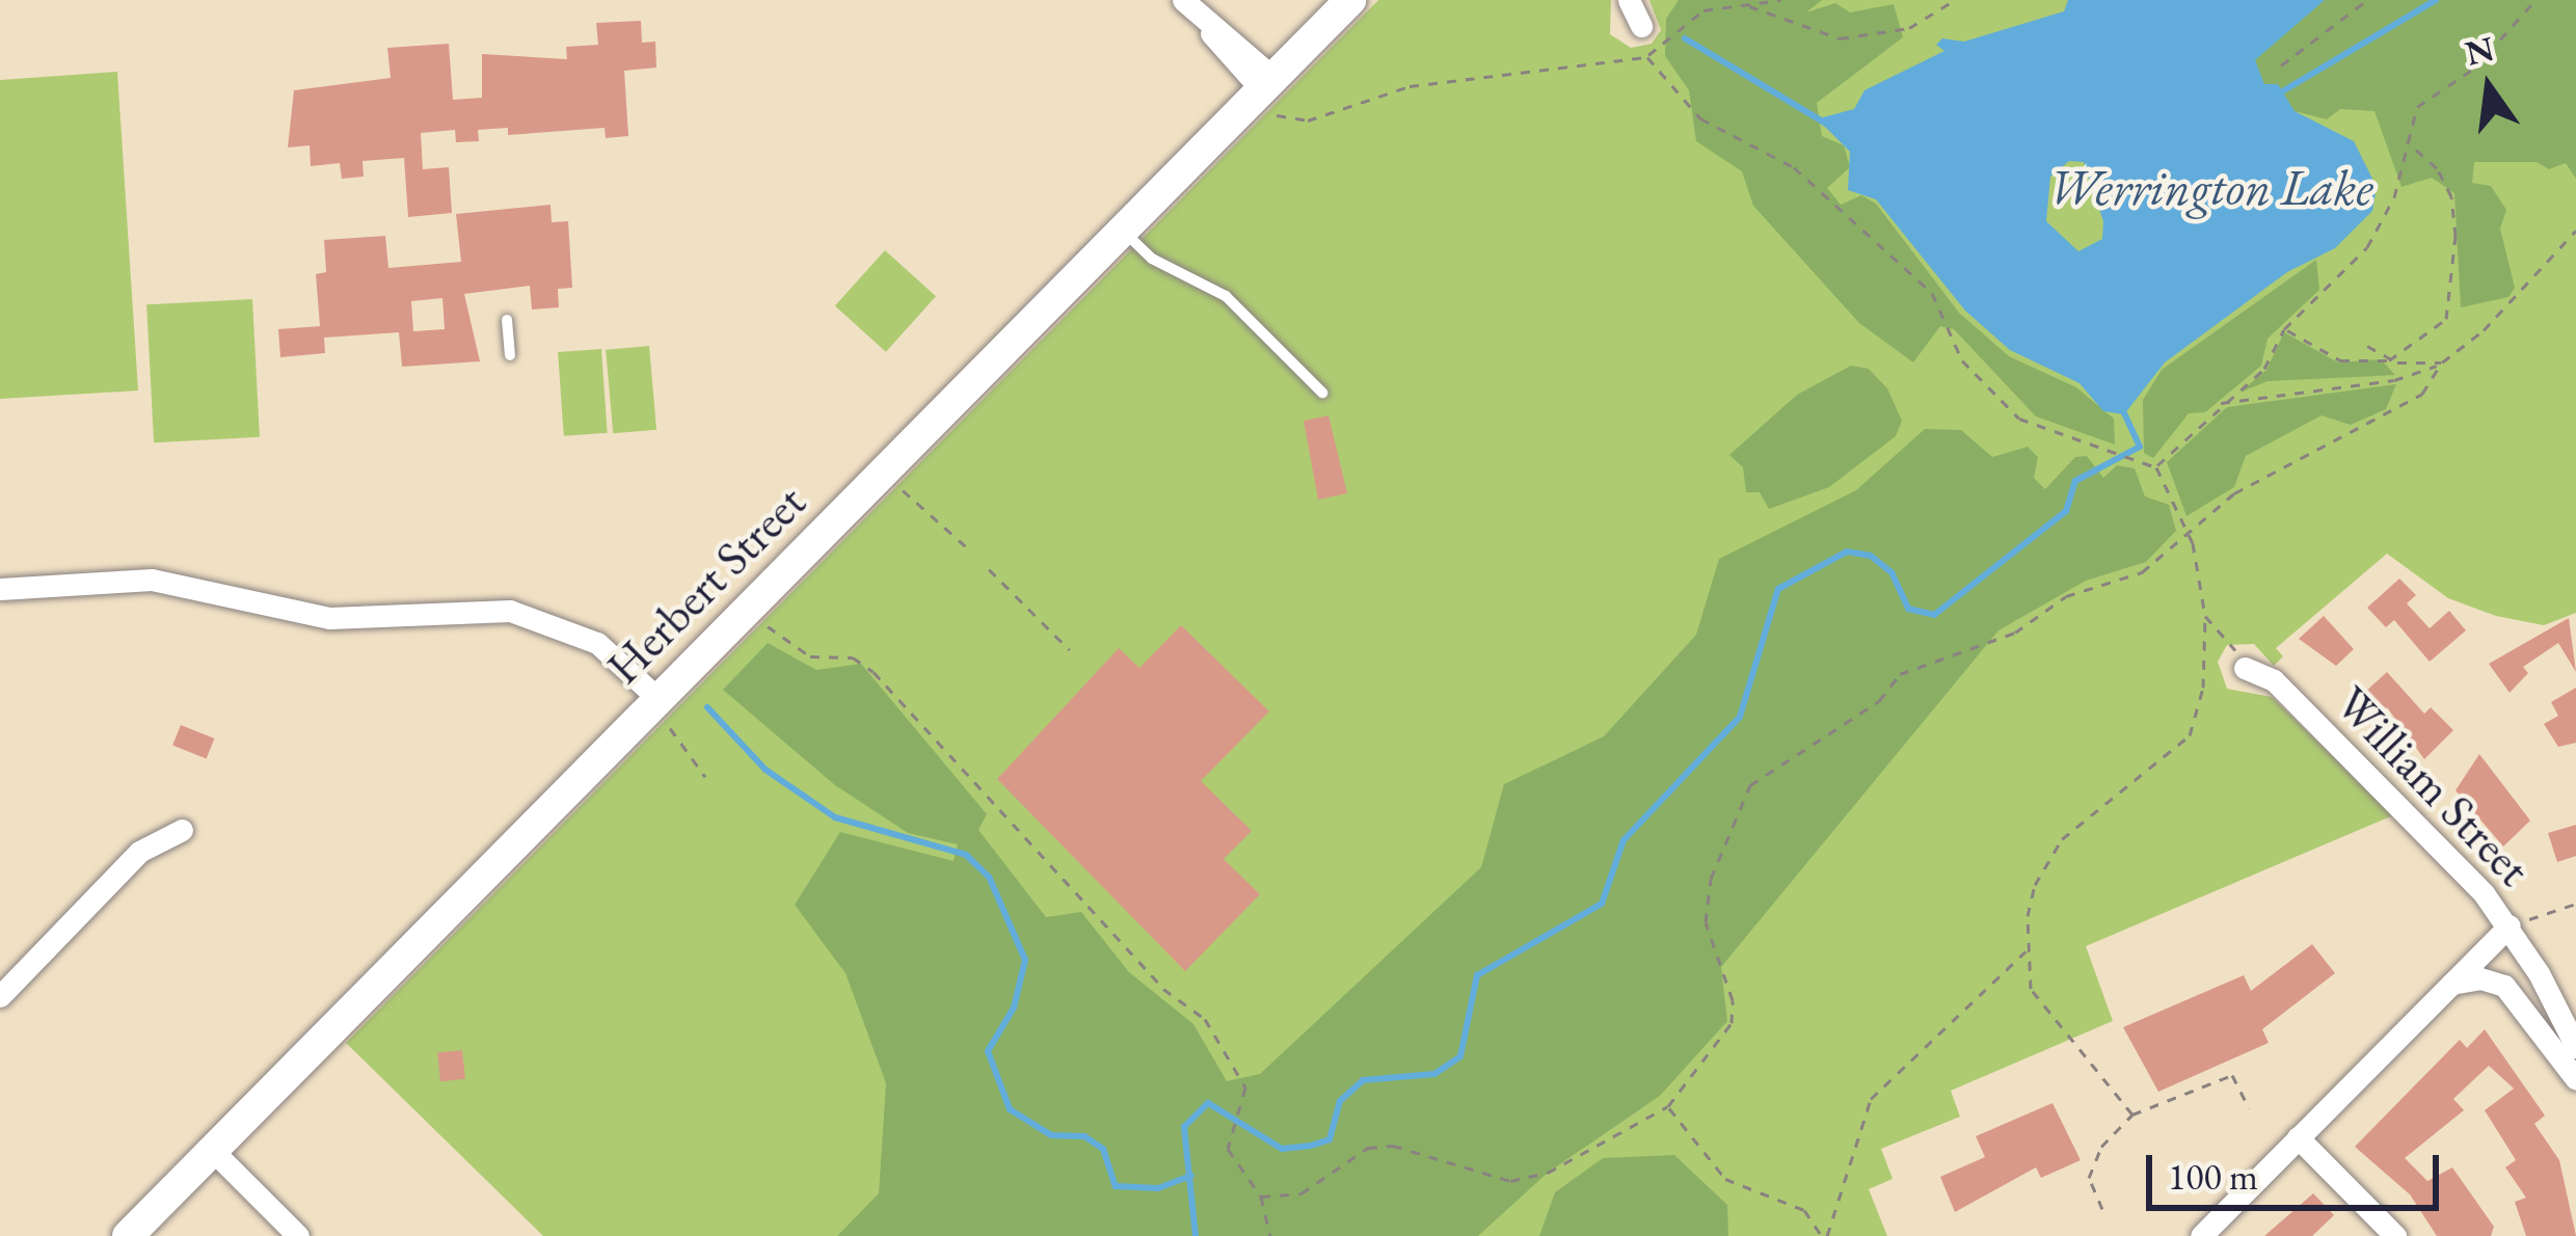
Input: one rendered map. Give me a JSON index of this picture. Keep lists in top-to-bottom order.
{
  "streets": {
    "street": ["Herbert Street", "William Street"]
  },
  "water": ["Werrington Lake"],
  "scale_bar": "100 m",
  "north": "top"
}
